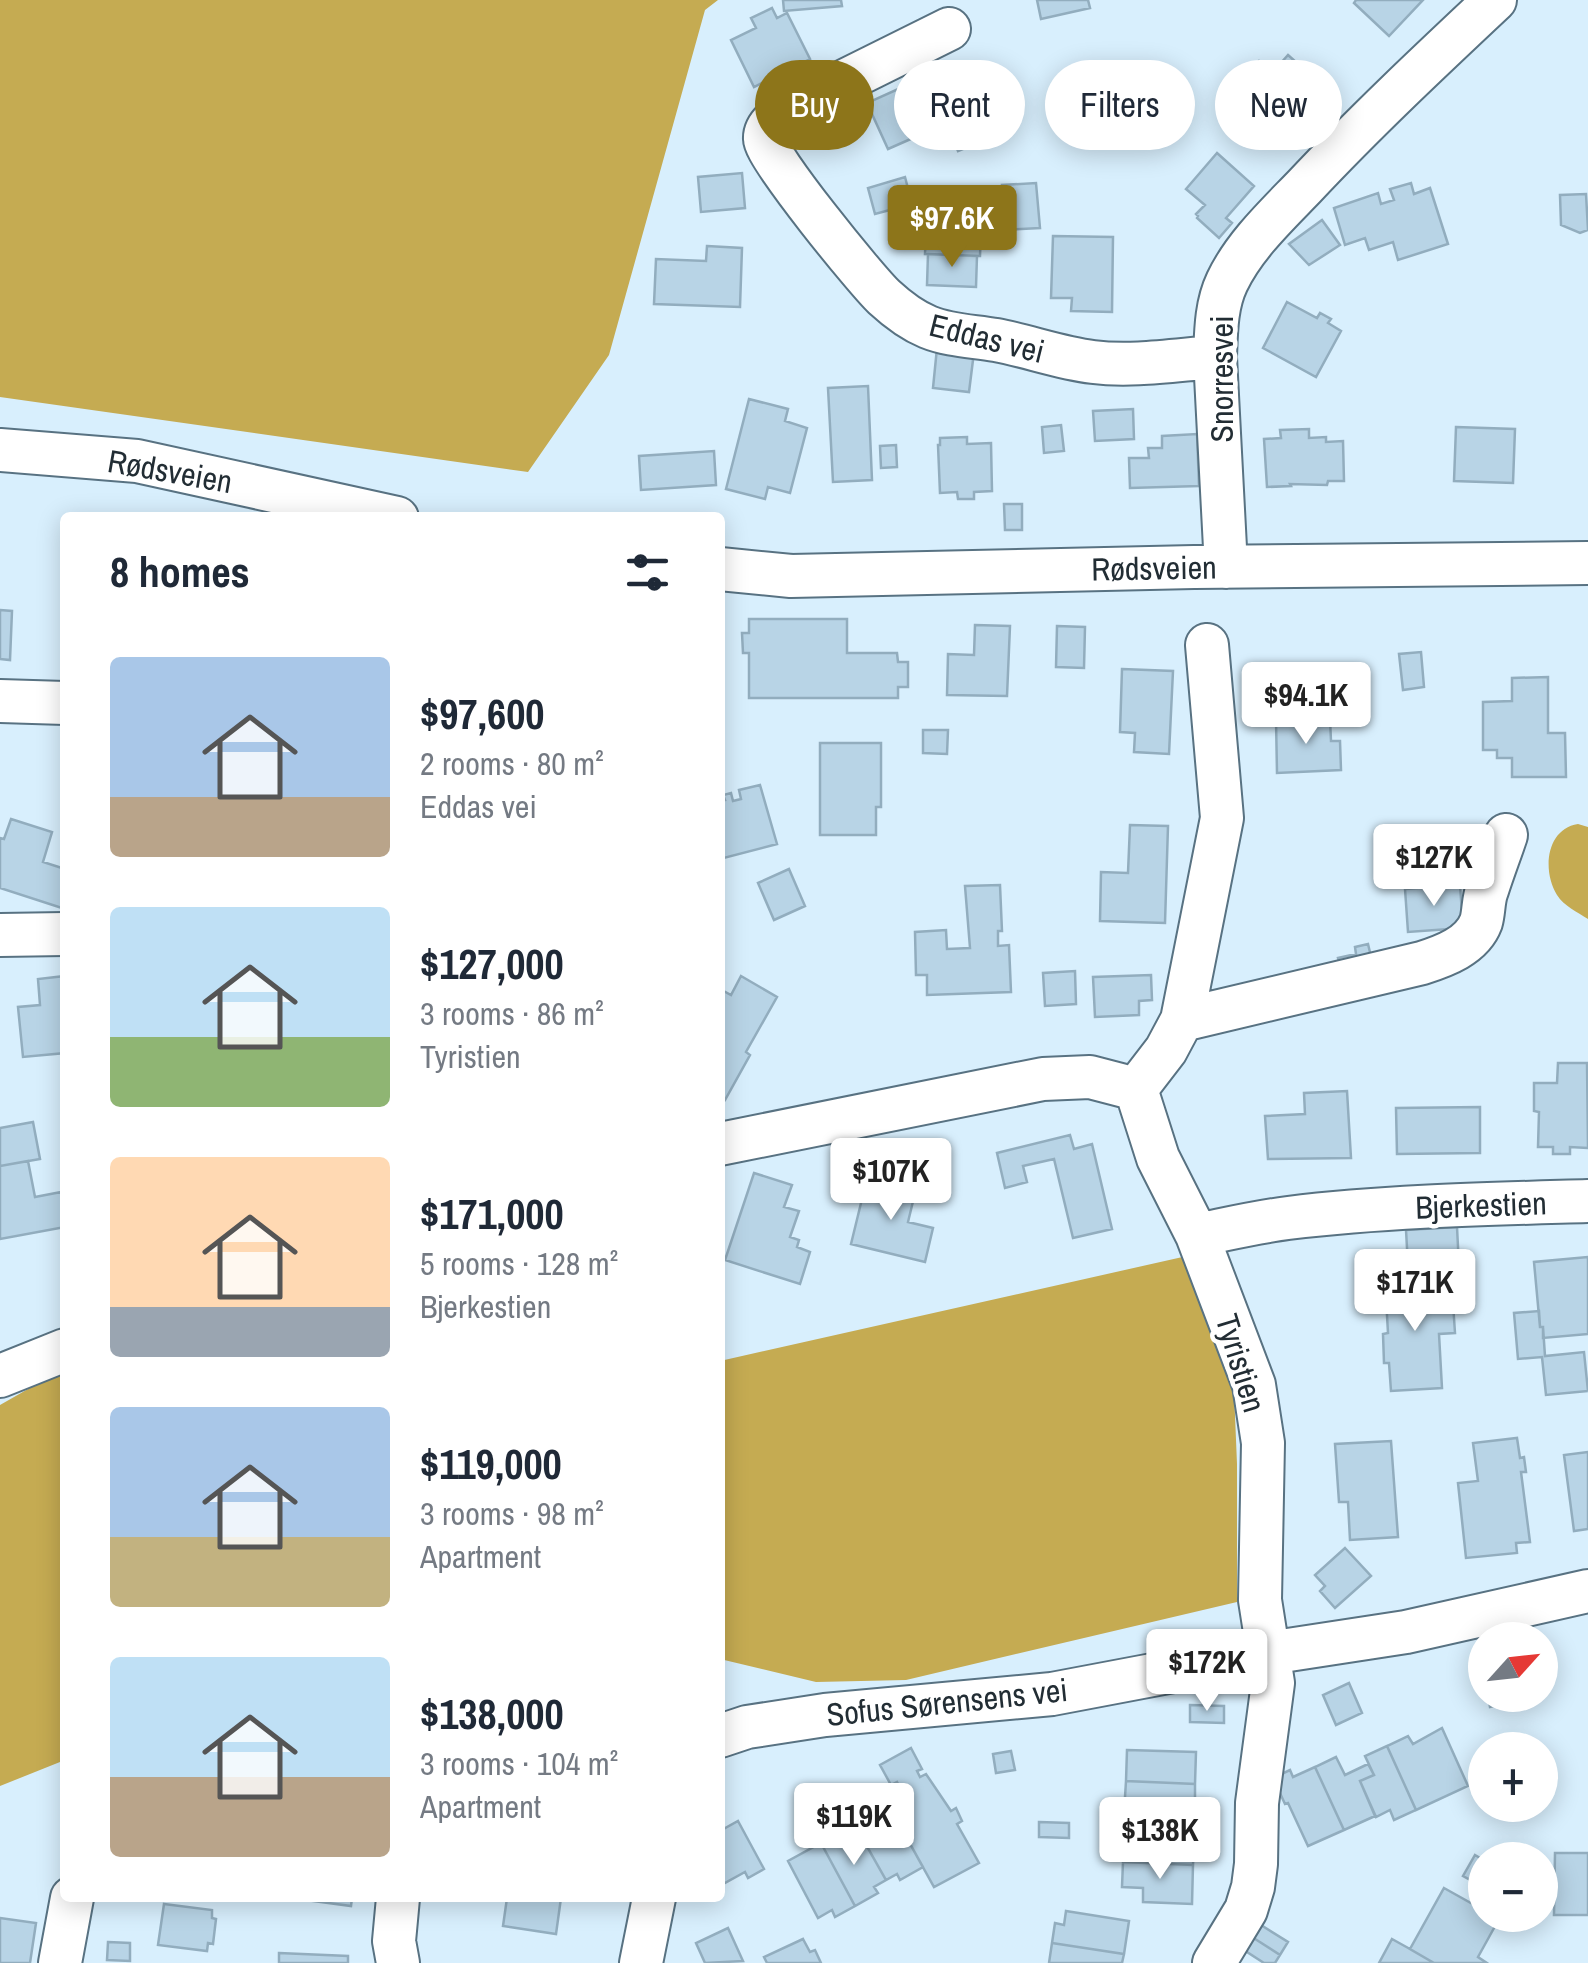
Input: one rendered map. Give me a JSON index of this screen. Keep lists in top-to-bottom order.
{
  "streets": {
    "street": [
      "Eddas vei",
      "Snorresvei",
      "Rødsveien",
      "Bjerkestien",
      "Tyristien",
      "Sofus Sørensens vei"
    ]
  },
  "crossings": [
    ["Eddas vei", "Snorresvei"],
    ["Snorresvei", "Rødsveien"],
    ["Bjerkestien", "Tyristien"],
    ["Tyristien", "Sofus Sørensens vei"]
  ],
  "north": "top right",
  "page": {
    "chip": [
      "Buy",
      "Rent",
      "Filters",
      "New"
    ],
    "price": [
      "$97.6K",
      "$94.1K",
      "$127K",
      "$107K",
      "$171K",
      "$172K",
      "$119K",
      "$138K"
    ],
    "heading": "8 homes",
    "list": [
      {
        "name": "$97,600",
        "note": "2 rooms · 80 m² · Eddas vei"
      },
      {
        "name": "$127,000",
        "note": "3 rooms · 86 m² · Tyristien"
      },
      {
        "name": "$171,000",
        "note": "5 rooms · 128 m² · Bjerkestien"
      },
      {
        "name": "$119,000",
        "note": "3 rooms · 98 m² · Apartment"
      },
      {
        "name": "$138,000",
        "note": "3 rooms · 104 m² · Apartment"
      }
    ],
    "map_buttons": ["+", "−"]
  }
}
